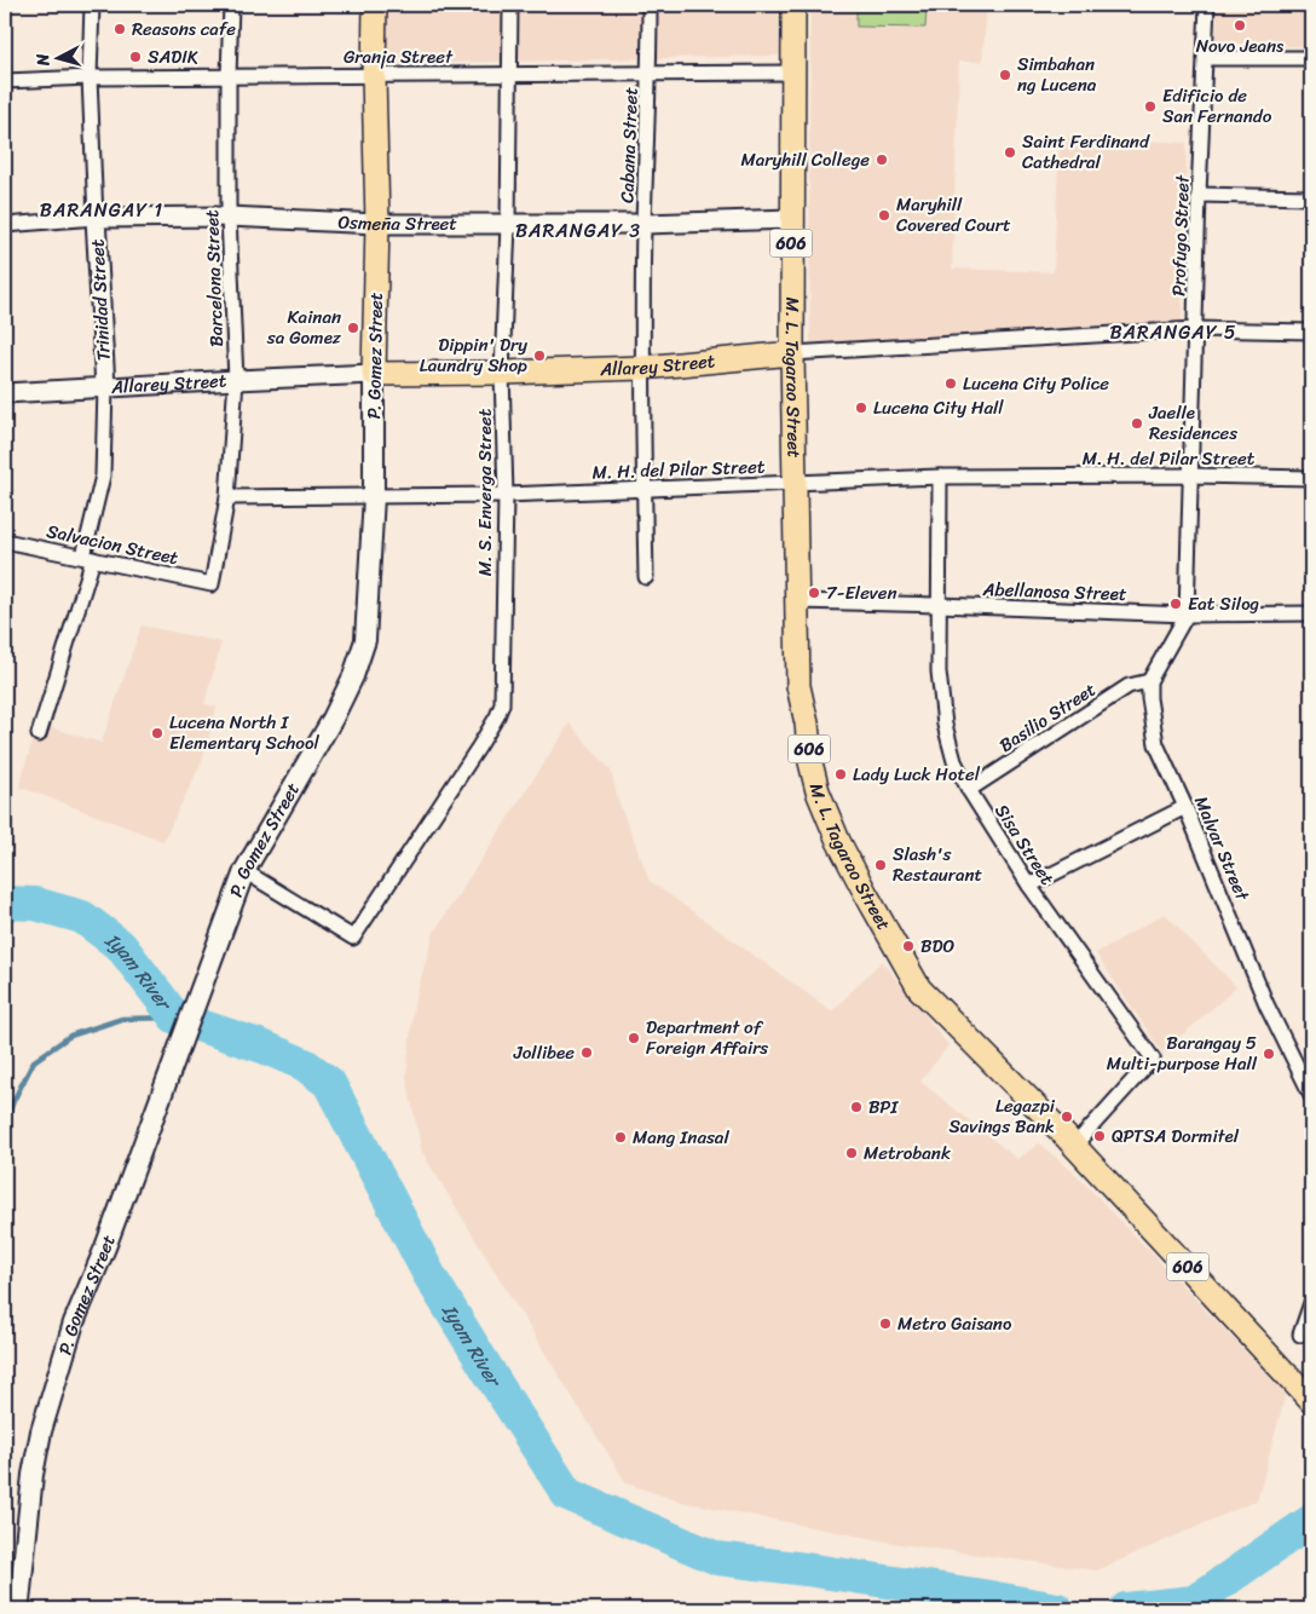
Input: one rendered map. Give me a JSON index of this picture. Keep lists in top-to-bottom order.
{
  "streets": {
    "main road": [
      "606",
      "P. Gomez Street",
      "Allarey Street",
      "M. L. Tagarao Street"
    ],
    "street": [
      "Granja Street",
      "Cabana Street",
      "Osmeña Street",
      "Profugo Street",
      "Barcelona Street",
      "Trinidad Street",
      "M. H. del Pilar Street",
      "M. S. Enverga Street",
      "Salvacion Street",
      "Abellanosa Street",
      "Basilio Street",
      "Sisa Street",
      "Malvar Street"
    ]
  },
  "crossings": [
    ["Granja Street", "Cabana Street"],
    ["Granja Street", "Barcelona Street"],
    ["Granja Street", "Trinidad Street"],
    ["Granja Street", "P. Gomez Street"],
    ["Granja Street", "M. L. Tagarao Street"],
    ["Granja Street", "M. S. Enverga Street"],
    ["Cabana Street", "Osmeña Street"],
    ["Cabana Street", "Allarey Street"],
    ["Cabana Street", "M. H. del Pilar Street"],
    ["Osmeña Street", "Barcelona Street"],
    ["Osmeña Street", "Trinidad Street"],
    ["Osmeña Street", "P. Gomez Street"],
    ["Osmeña Street", "M. L. Tagarao Street"],
    ["Osmeña Street", "M. S. Enverga Street"],
    ["Profugo Street", "Allarey Street"],
    ["Profugo Street", "M. H. del Pilar Street"],
    ["Profugo Street", "Abellanosa Street"],
    ["Barcelona Street", "Allarey Street"],
    ["Barcelona Street", "M. H. del Pilar Street"],
    ["Barcelona Street", "Salvacion Street"],
    ["Trinidad Street", "Allarey Street"],
    ["Trinidad Street", "Salvacion Street"],
    ["P. Gomez Street", "Allarey Street"],
    ["P. Gomez Street", "M. H. del Pilar Street"],
    ["P. Gomez Street", "M. S. Enverga Street"],
    ["Allarey Street", "M. L. Tagarao Street"],
    ["Allarey Street", "M. S. Enverga Street"],
    ["M. L. Tagarao Street", "M. H. del Pilar Street"],
    ["M. L. Tagarao Street", "Abellanosa Street"],
    ["M. L. Tagarao Street", "Sisa Street"],
    ["M. H. del Pilar Street", "M. S. Enverga Street"],
    ["M. H. del Pilar Street", "Sisa Street"],
    ["Abellanosa Street", "Sisa Street"],
    ["Basilio Street", "Sisa Street"],
    ["Basilio Street", "Malvar Street"]
  ],
  "districts": ["BARANGAY 1", "BARANGAY 3", "BARANGAY 5"],
  "water": ["Iyam River"],
  "places": [
    "Novo Jeans",
    "Reasons cafe",
    "SADIK",
    "Simbahan ng Lucena",
    "Edificio de San Fernando",
    "Saint Ferdinand Cathedral",
    "Maryhill College",
    "Maryhill Covered Court",
    "Kainan sa Gomez",
    "Dippin' Dry Laundry Shop",
    "Lucena City Police",
    "Lucena City Hall",
    "Jaelle Residences",
    "7-Eleven",
    "Eat Silog",
    "Lucena North I Elementary School",
    "Lady Luck Hotel",
    "Slash's Restaurant",
    "BDO",
    "Department of Foreign Affairs",
    "Jollibee",
    "Barangay 5 Multi-purpose Hall",
    "BPI",
    "Legazpi Savings Bank",
    "QPTSA Dormitel",
    "Mang Inasal",
    "Metrobank",
    "Metro Gaisano"
  ],
  "north": "left"
}
